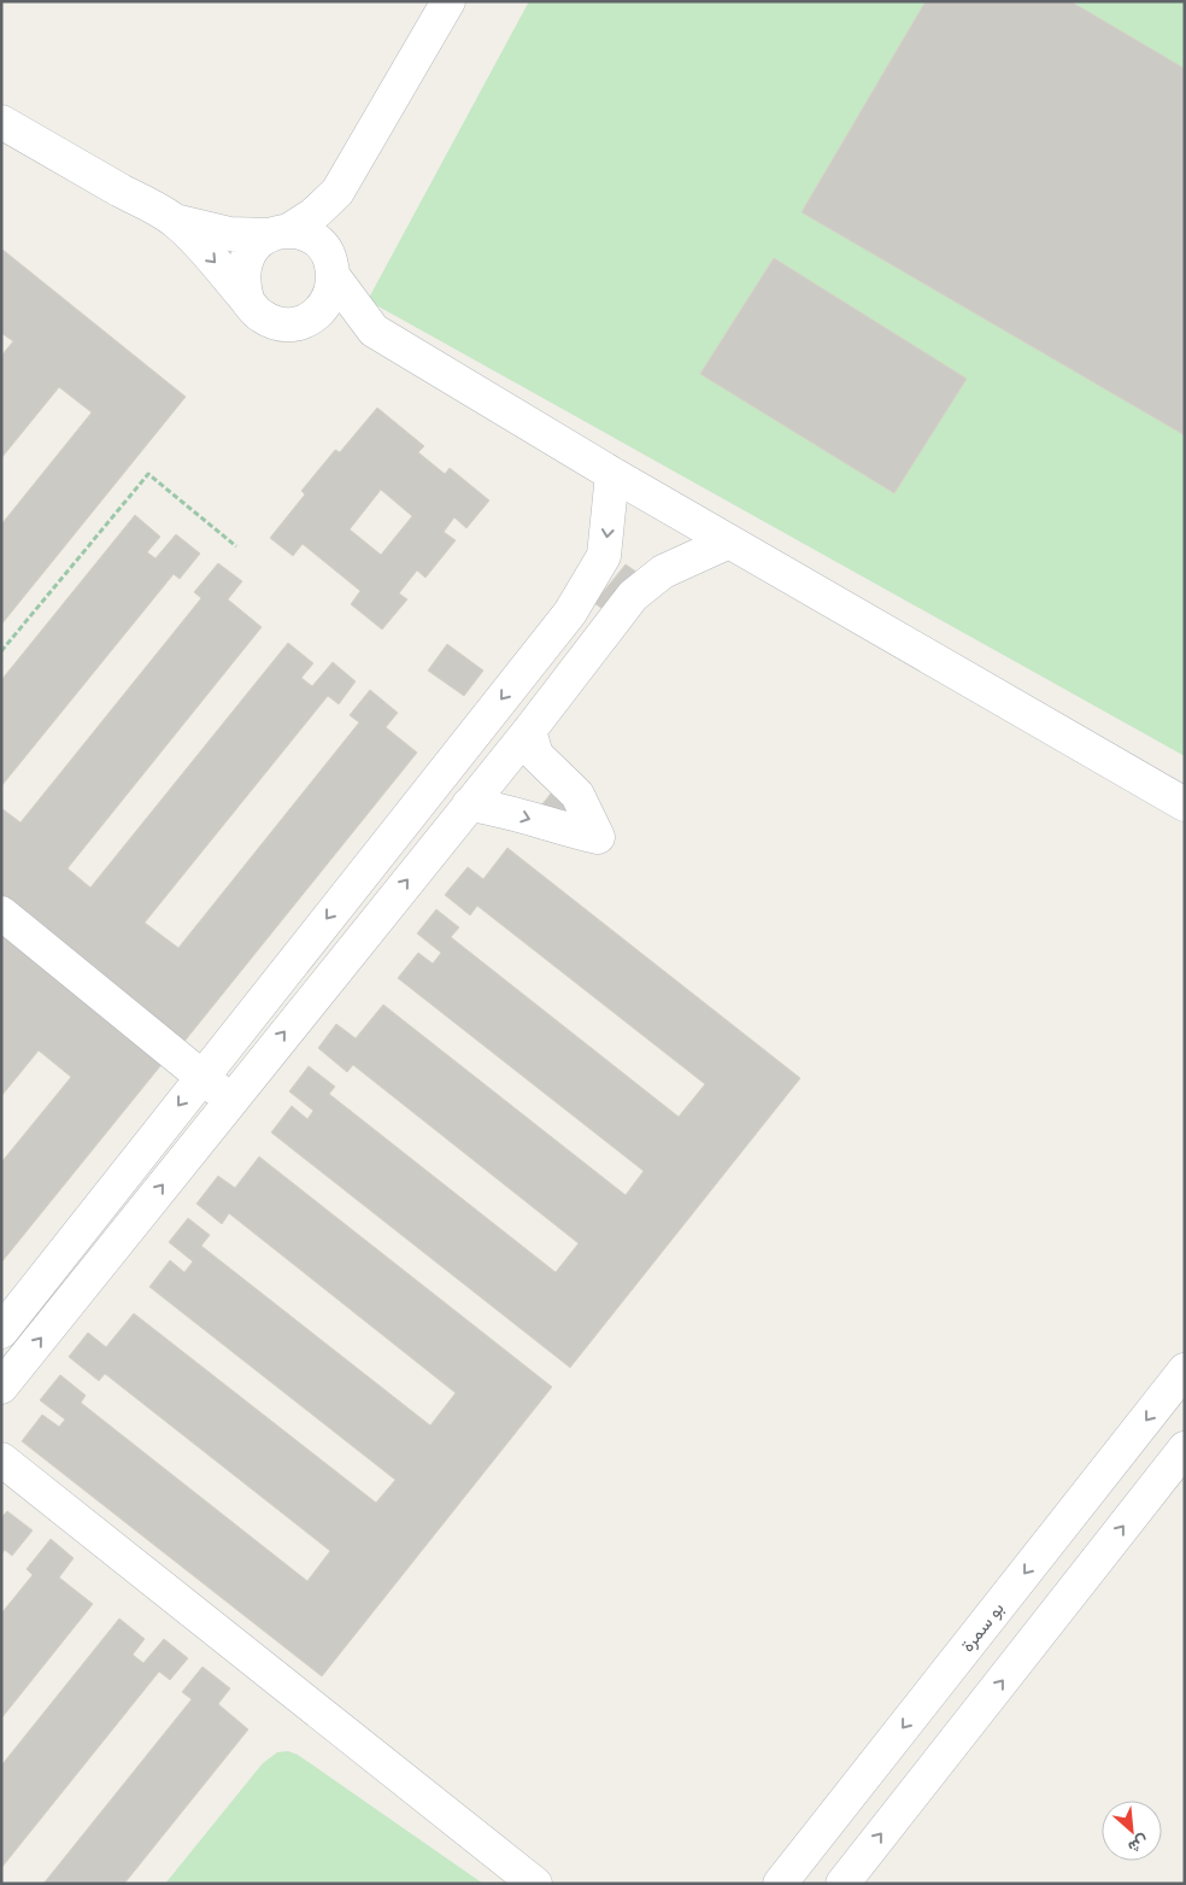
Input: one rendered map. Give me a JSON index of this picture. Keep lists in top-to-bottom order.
{
  "streets": {
    "street": ["بو سمرة"]
  },
  "north": "bottom right"
}
